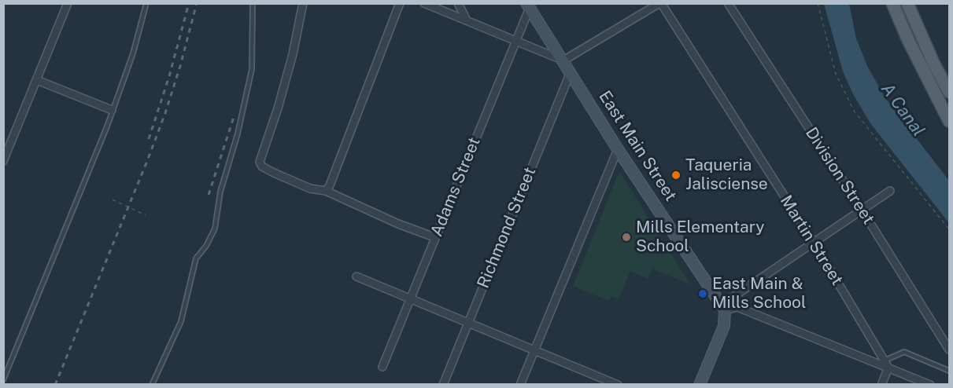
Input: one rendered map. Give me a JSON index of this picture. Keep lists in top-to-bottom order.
{
  "streets": {
    "street": [
      "East Main Street",
      "Division Street",
      "Adams Street",
      "Richmond Street",
      "Martin Street"
    ]
  },
  "crossings": [
    ["East Main Street", "Adams Street"],
    ["East Main Street", "Richmond Street"]
  ],
  "water": ["A Canal"],
  "places": ["Taqueria Jalisciense", "Mills Elementary School", "East Main & Mills School"]
}
